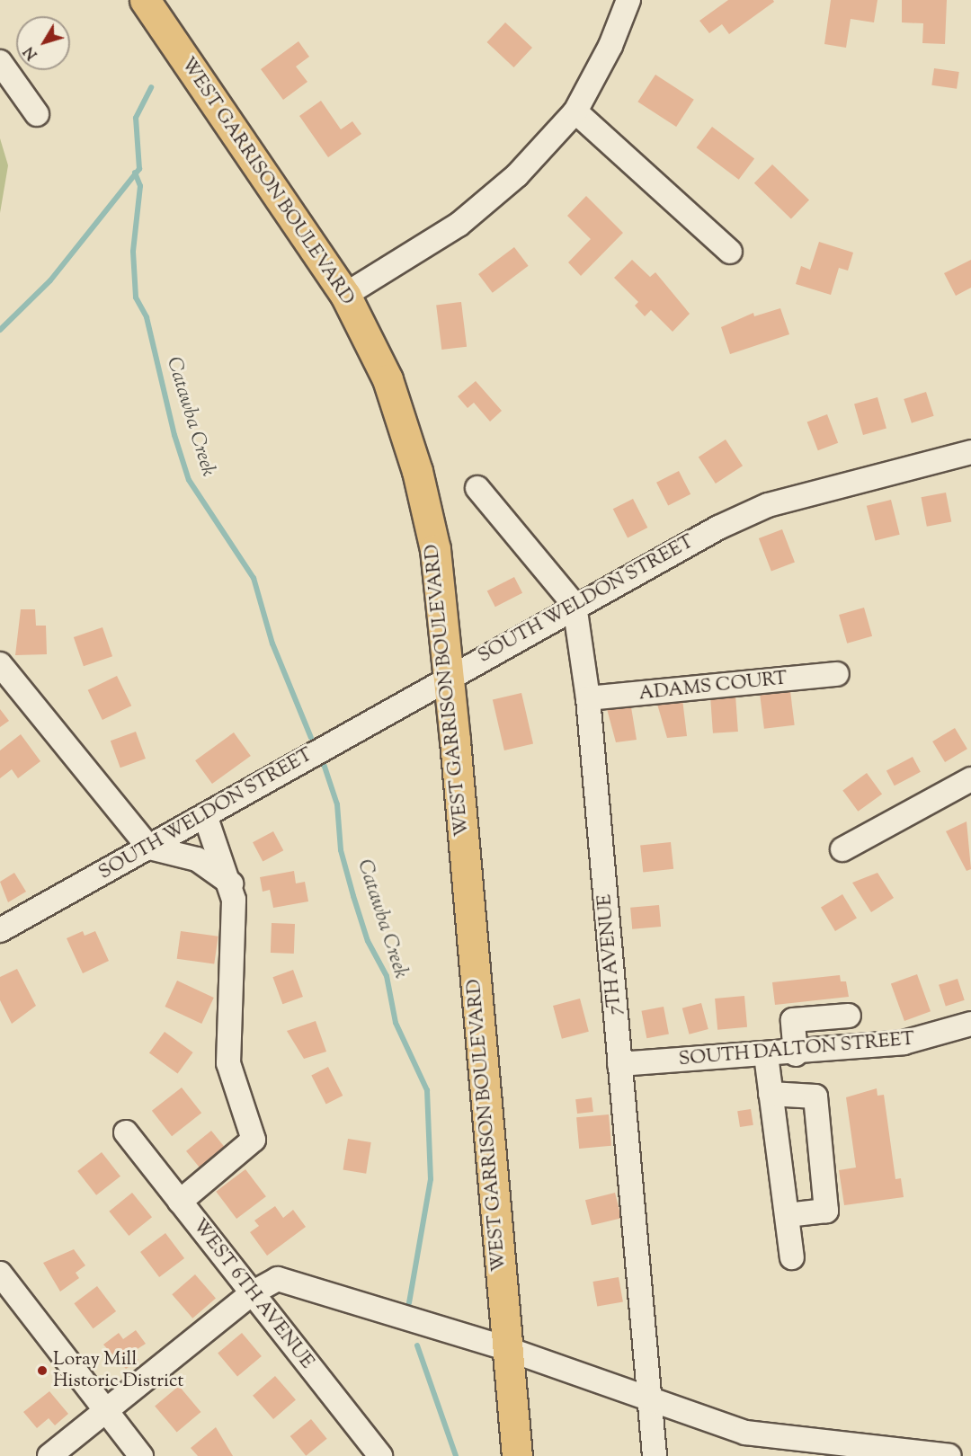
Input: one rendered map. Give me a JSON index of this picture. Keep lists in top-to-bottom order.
{
  "streets": {
    "main road": ["WEST GARRISON BOULEVARD"],
    "street": [
      "SOUTH WELDON STREET",
      "ADAMS COURT",
      "7TH AVENUE",
      "SOUTH DALTON STREET",
      "WEST 6TH AVENUE"
    ]
  },
  "crossings": [
    ["WEST GARRISON BOULEVARD", "SOUTH WELDON STREET"],
    ["SOUTH WELDON STREET", "7TH AVENUE"],
    ["ADAMS COURT", "7TH AVENUE"],
    ["7TH AVENUE", "SOUTH DALTON STREET"]
  ],
  "water": ["Catawba Creek"],
  "places": ["Loray Mill Historic District"],
  "north": "bottom left"
}
